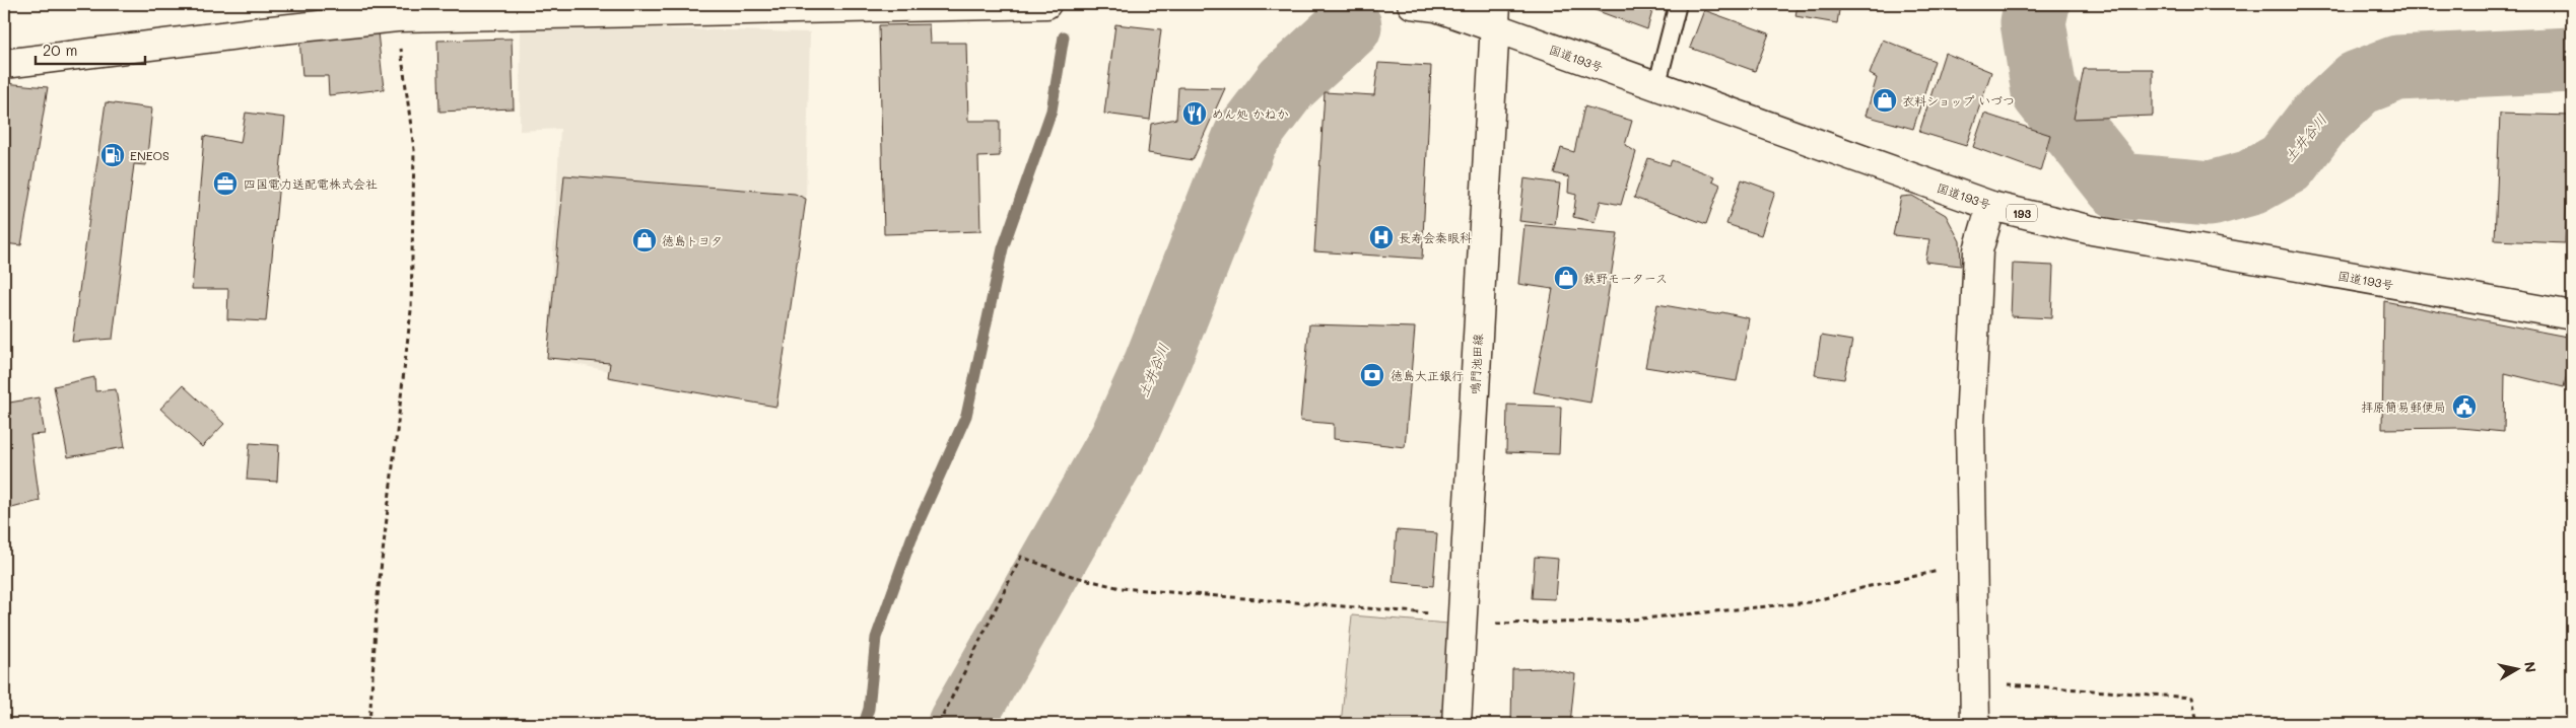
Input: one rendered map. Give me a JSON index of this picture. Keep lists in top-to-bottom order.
{
  "streets": {
    "main road": ["国道193号", "193", "鳴門池田線"]
  },
  "crossings": [
    ["国道193号", "鳴門池田線"]
  ],
  "water": ["土井谷川"],
  "places": {
    "shop": ["衣料ショップ いづつ", "徳島トヨタ", "鉄野モータース"],
    "restaurant": ["めん処 かねか"],
    "fuel station": ["ENEOS"],
    "office": ["四国電力送配電株式会社"],
    "hospital": ["長寿会秦眼科"],
    "bank": ["徳島大正銀行"],
    "public building": ["拝原簡易郵便局"]
  },
  "scale_bar": "20 m",
  "north": "right"
}
